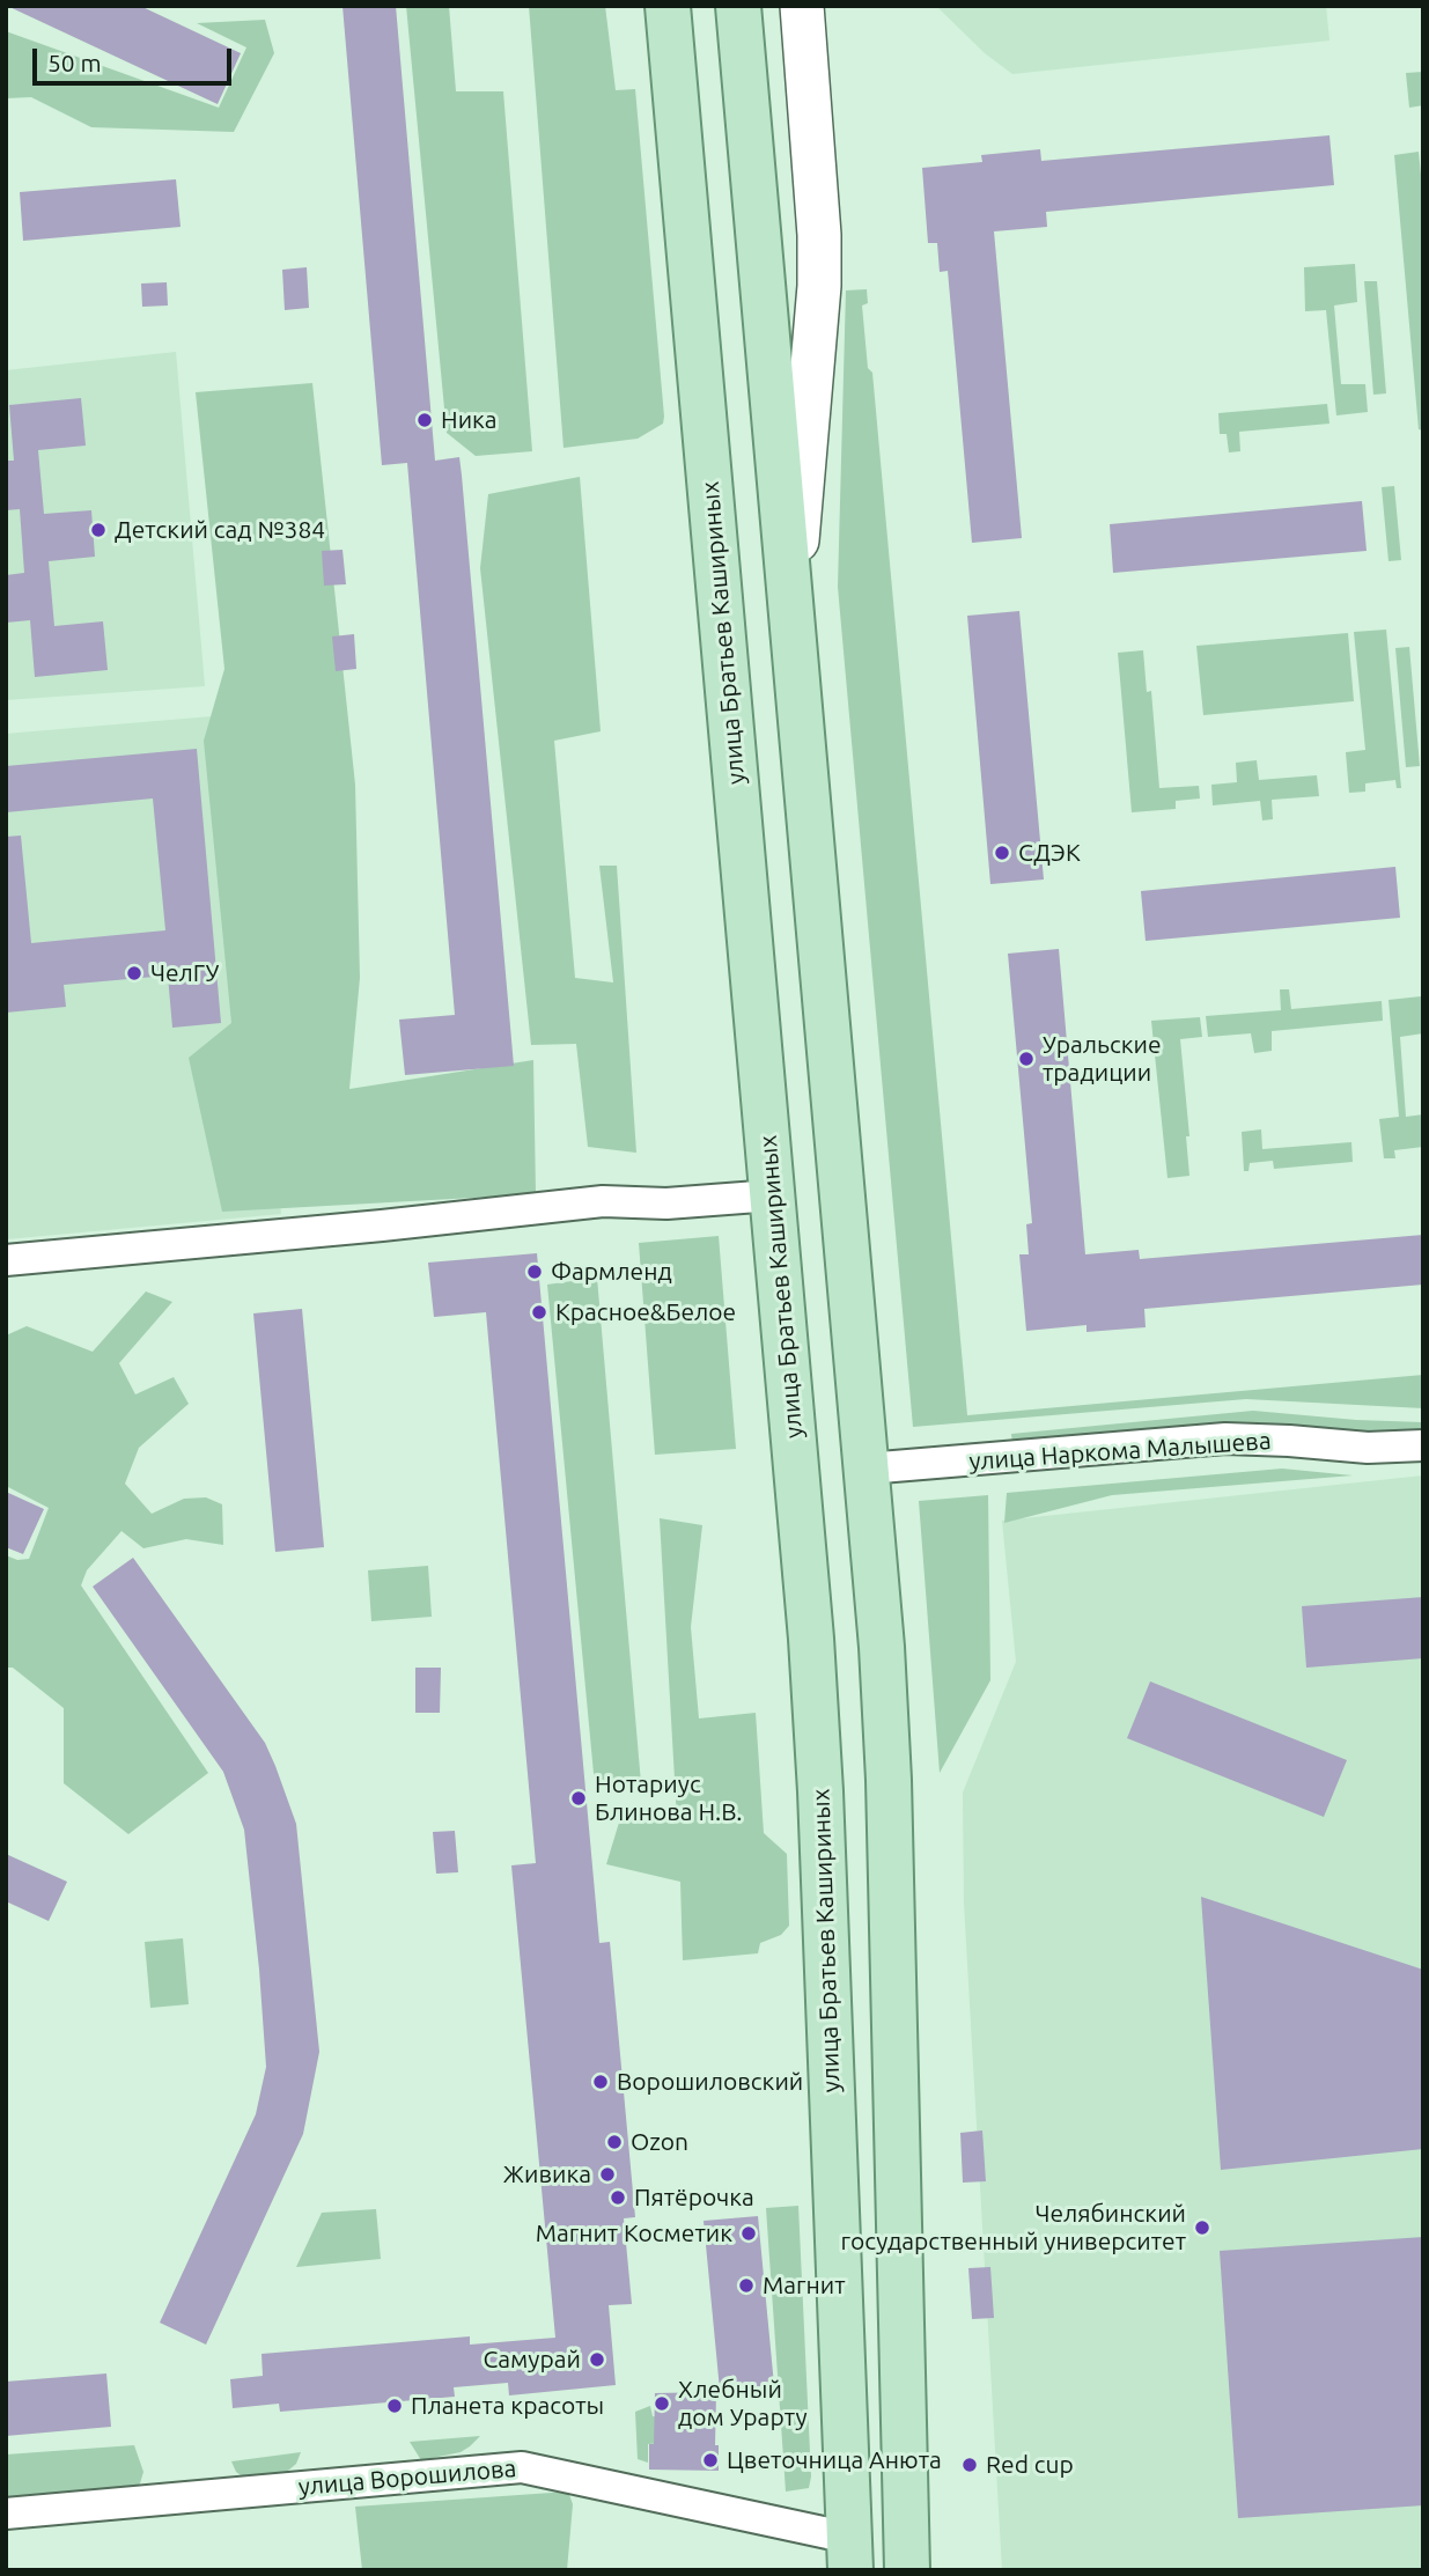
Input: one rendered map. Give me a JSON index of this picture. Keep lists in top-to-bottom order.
{
  "streets": {
    "main road": ["улица Братьев Кашириных", "улица Ворошилова"],
    "street": ["улица Наркома Малышева"]
  },
  "crossings": [
    ["улица Братьев Кашириных", "улица Ворошилова"]
  ],
  "places": [
    "Ника",
    "Детский сад №384",
    "СДЭК",
    "ЧелГУ",
    "Уральские традиции",
    "Фармленд",
    "Красное&Белое",
    "Нотариус Блинова Н.В.",
    "Ворошиловский",
    "Ozon",
    "Живика",
    "Пятёрочка",
    "Челябинский государственный университет",
    "Магнит Косметик",
    "Магнит",
    "Самурай",
    "Хлебный дом Урарту",
    "Планета красоты",
    "Цветочница Анюта",
    "Red cup"
  ],
  "scale_bar": "50 m"
}
